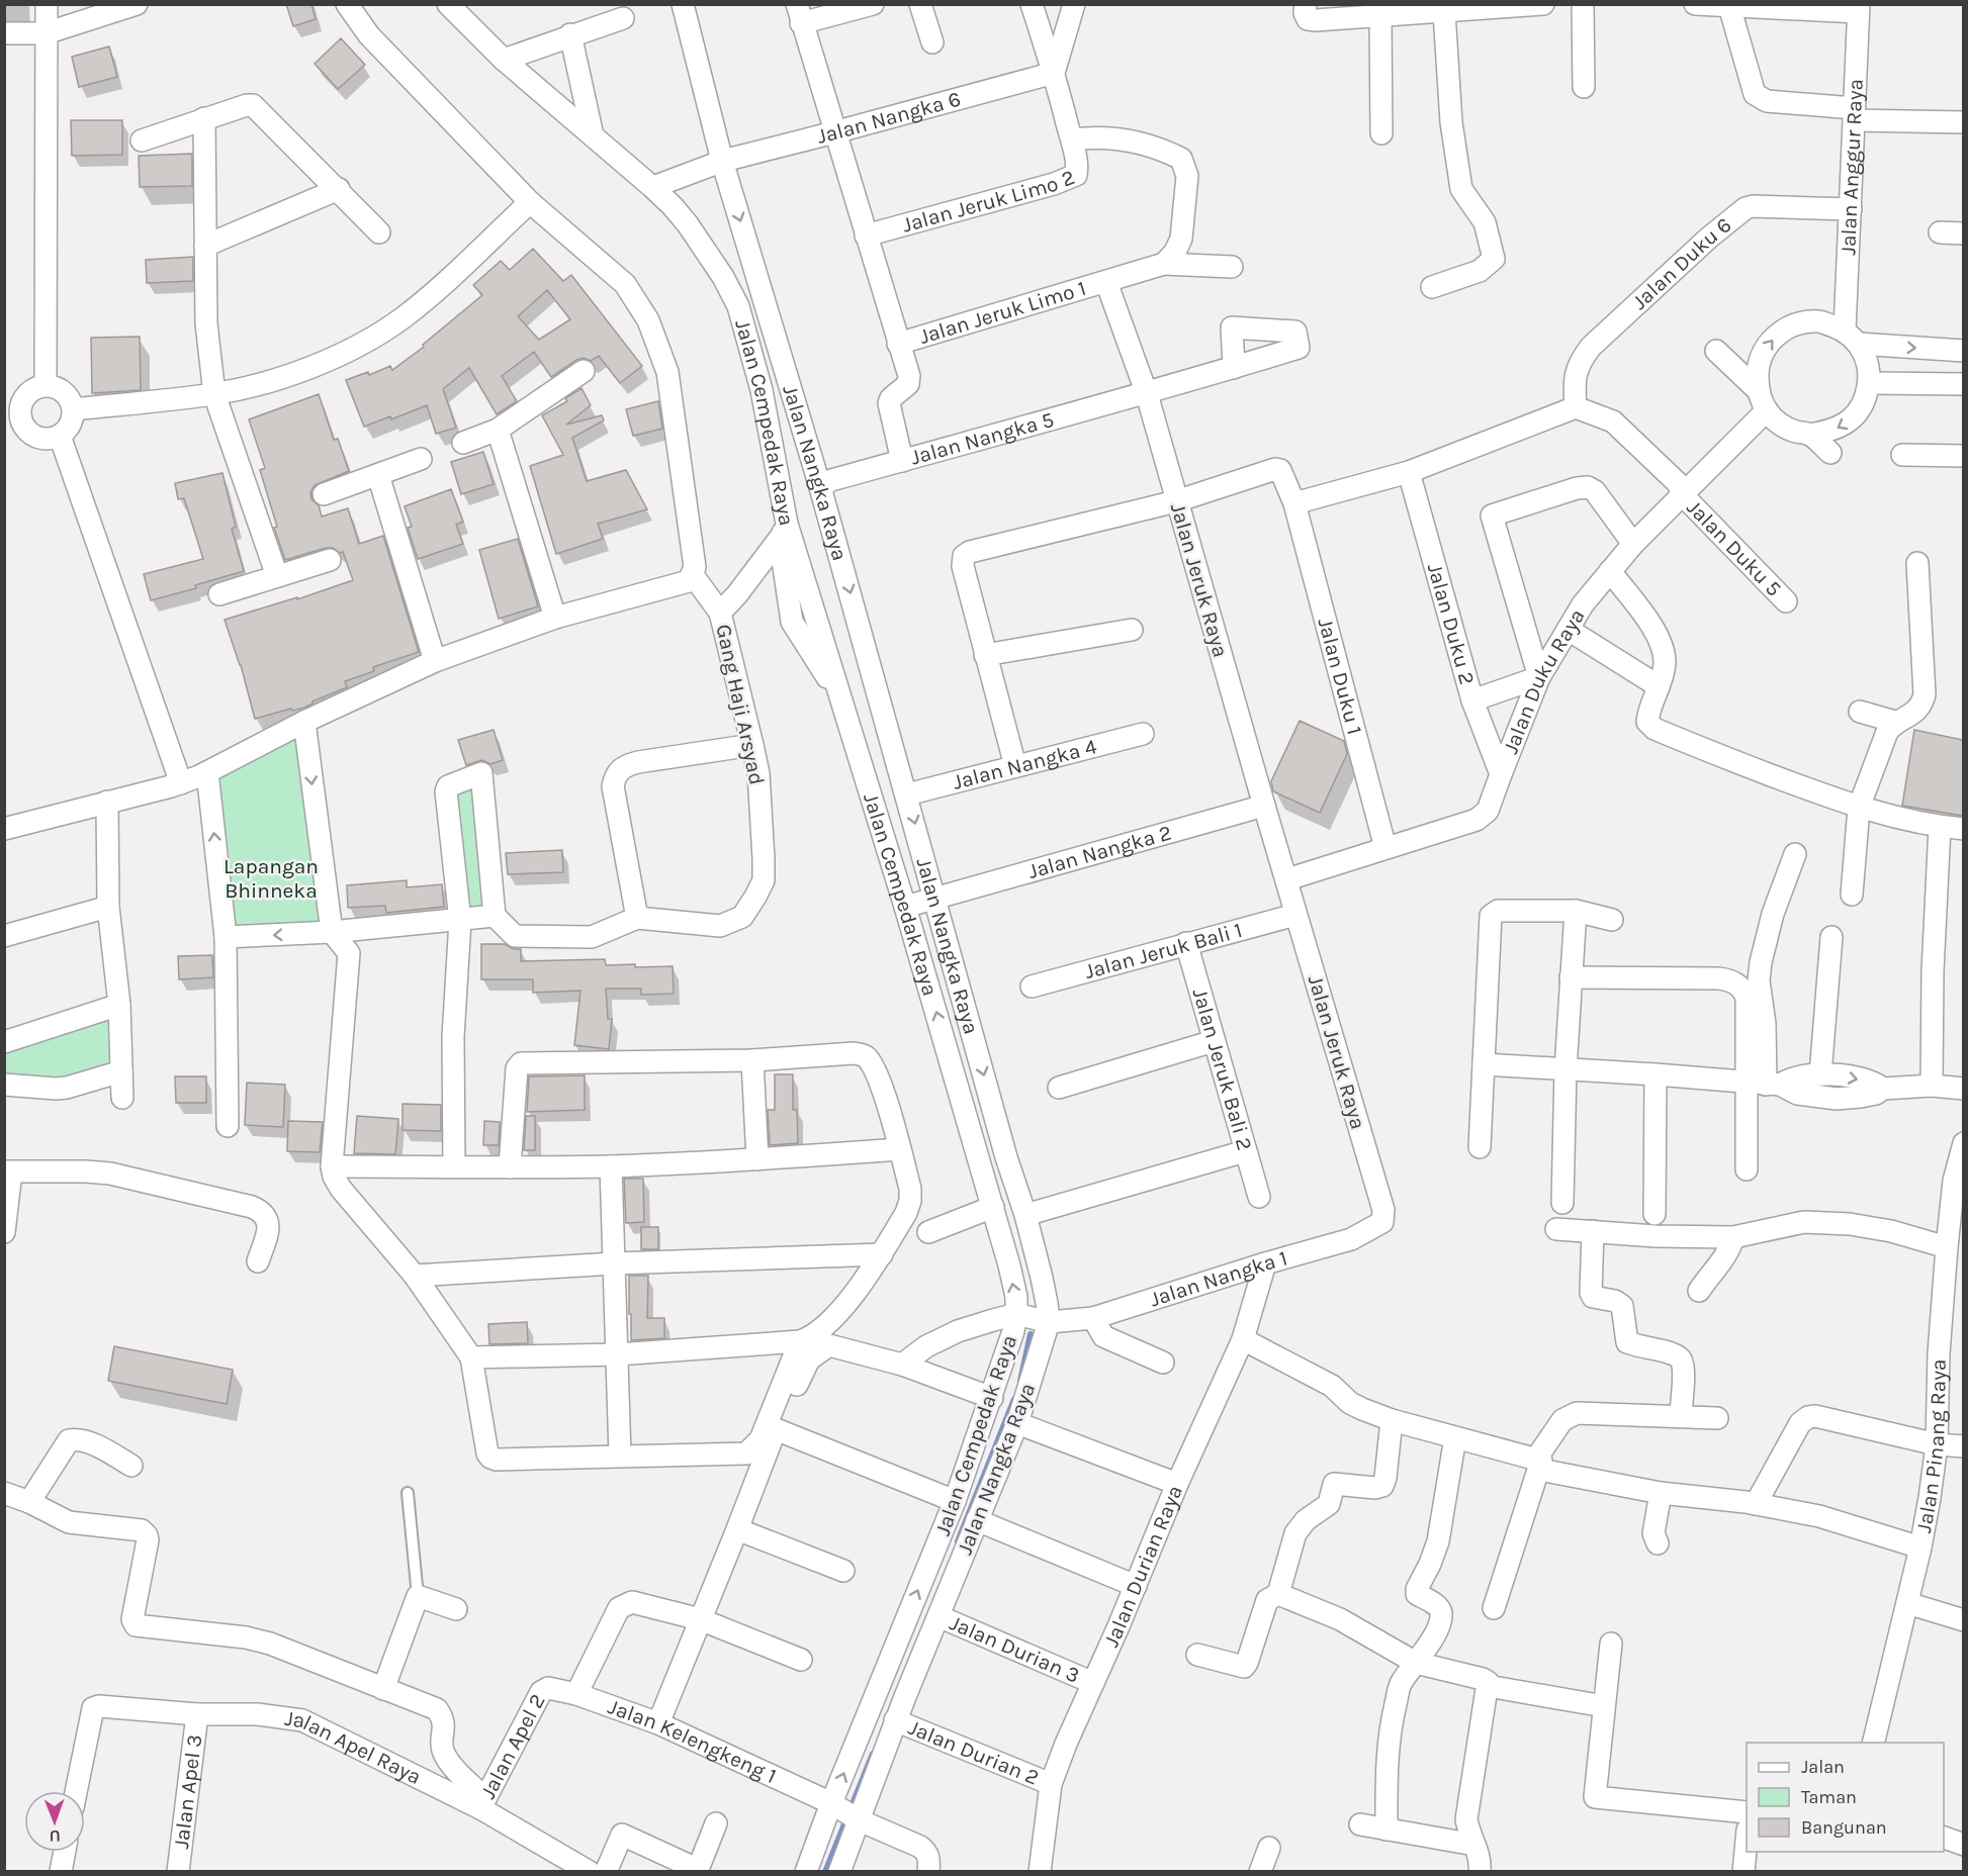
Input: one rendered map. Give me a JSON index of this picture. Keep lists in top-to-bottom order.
{
  "streets": {
    "street": [
      "Jalan Nangka 6",
      "Jalan Anggur Raya",
      "Jalan Jeruk Limo 2",
      "Jalan Duku 6",
      "Jalan Jeruk Limo 1",
      "Jalan Cempedak Raya",
      "Jalan Nangka 5",
      "Jalan Nangka Raya",
      "Jalan Duku 5",
      "Jalan Jeruk Raya",
      "Jalan Duku 2",
      "Jalan Duku 1",
      "Jalan Duku Raya",
      "Gang Haji Arsyad",
      "Jalan Nangka 4",
      "Jalan Nangka 2",
      "Jalan Jeruk Bali 1",
      "Jalan Jeruk Bali 2",
      "Jalan Nangka 1",
      "Jalan Pinang Raya",
      "Jalan Durian Raya",
      "Jalan Durian 3",
      "Jalan Kelengkeng 1",
      "Jalan Apel 2",
      "Jalan Apel Raya",
      "Jalan Durian 2",
      "Jalan Apel 3"
    ]
  },
  "crossings": [
    ["Jalan Nangka 6", "Jalan Cempedak Raya"],
    ["Jalan Nangka 6", "Jalan Nangka Raya"],
    ["Jalan Anggur Raya", "Jalan Duku 6"],
    ["Jalan Anggur Raya", "Jalan Duku Raya"],
    ["Jalan Jeruk Limo 1", "Jalan Jeruk Raya"],
    ["Jalan Cempedak Raya", "Gang Haji Arsyad"],
    ["Jalan Cempedak Raya", "Jalan Nangka 2"],
    ["Jalan Cempedak Raya", "Jalan Nangka 1"],
    ["Jalan Cempedak Raya", "Jalan Kelengkeng 1"],
    ["Jalan Nangka 5", "Jalan Nangka Raya"],
    ["Jalan Nangka 5", "Jalan Jeruk Raya"],
    ["Jalan Nangka Raya", "Jalan Nangka 4"],
    ["Jalan Nangka Raya", "Jalan Nangka 2"],
    ["Jalan Nangka Raya", "Jalan Nangka 1"],
    ["Jalan Nangka Raya", "Jalan Durian 3"],
    ["Jalan Nangka Raya", "Jalan Kelengkeng 1"],
    ["Jalan Nangka Raya", "Jalan Durian 2"],
    ["Jalan Duku 5", "Jalan Duku Raya"],
    ["Jalan Jeruk Raya", "Jalan Duku 1"],
    ["Jalan Jeruk Raya", "Jalan Duku Raya"],
    ["Jalan Jeruk Raya", "Jalan Nangka 2"],
    ["Jalan Jeruk Raya", "Jalan Jeruk Bali 1"],
    ["Jalan Jeruk Raya", "Jalan Nangka 1"],
    ["Jalan Duku 2", "Jalan Duku Raya"],
    ["Jalan Duku 1", "Jalan Duku Raya"],
    ["Jalan Jeruk Bali 1", "Jalan Jeruk Bali 2"],
    ["Jalan Nangka 1", "Jalan Durian Raya"],
    ["Jalan Durian Raya", "Jalan Durian 3"],
    ["Jalan Durian Raya", "Jalan Durian 2"],
    ["Jalan Kelengkeng 1", "Jalan Apel 2"],
    ["Jalan Apel 2", "Jalan Apel Raya"],
    ["Jalan Apel Raya", "Jalan Apel 3"]
  ],
  "parks": ["Lapangan Bhinneka"],
  "legend": ["Jalan", "Taman", "Bangunan"],
  "north": "bottom"
}
